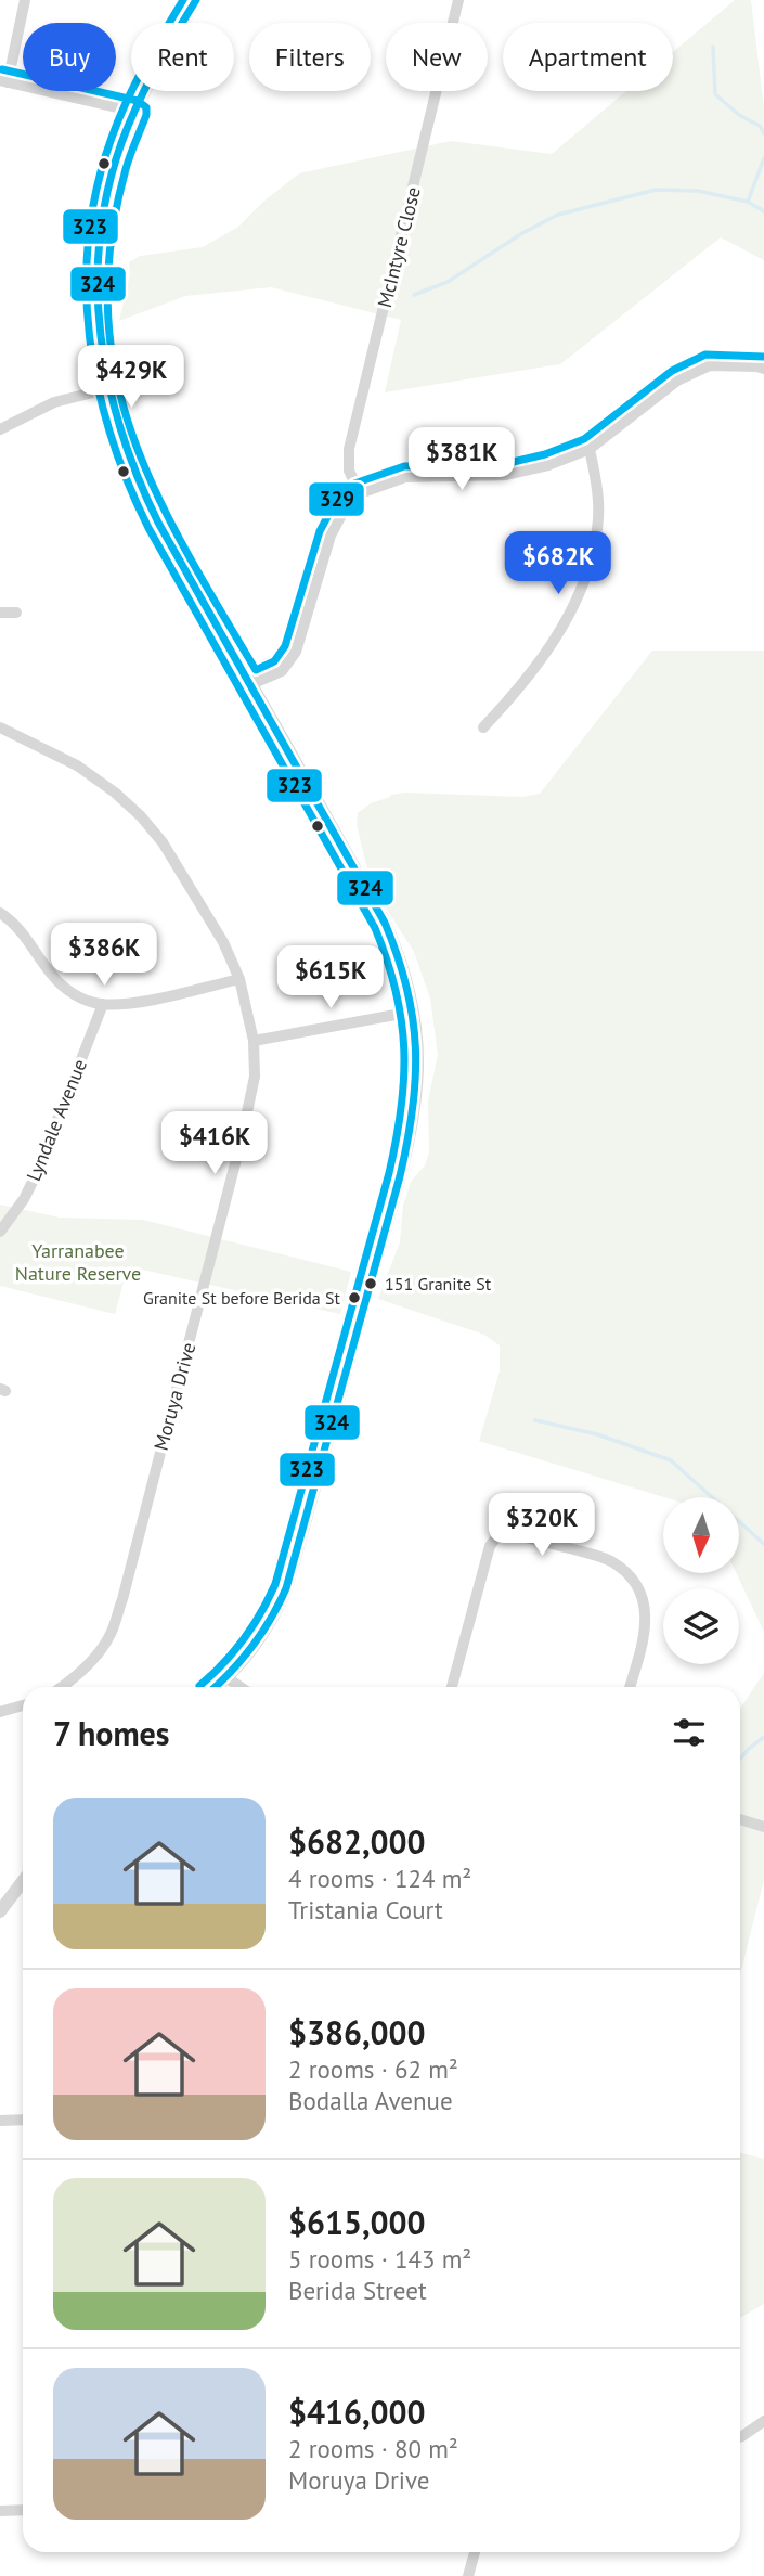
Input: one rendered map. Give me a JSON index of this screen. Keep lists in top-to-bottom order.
{
  "streets": {
    "street": ["McIntyre Close", "Lyndale Avenue", "Moruya Drive"]
  },
  "parks": ["Yarranabee Nature Reserve"],
  "places": ["151 Granite St", "Granite St before Berida St"],
  "lines": ["transit line 324", "transit line 323", "transit line 329"],
  "north": "bottom",
  "page": {
    "chip": [
      "Buy",
      "Rent",
      "Filters",
      "New",
      "Apartment"
    ],
    "price": [
      "$429K",
      "$381K",
      "$682K",
      "$386K",
      "$615K",
      "$416K",
      "$320K"
    ],
    "heading": "7 homes",
    "list": [
      {
        "name": "$682,000",
        "note": "4 rooms · 124 m² · Tristania Court"
      },
      {
        "name": "$386,000",
        "note": "2 rooms · 62 m² · Bodalla Avenue"
      },
      {
        "name": "$615,000",
        "note": "5 rooms · 143 m² · Berida Street"
      },
      {
        "name": "$416,000",
        "note": "2 rooms · 80 m² · Moruya Drive"
      }
    ]
  }
}
